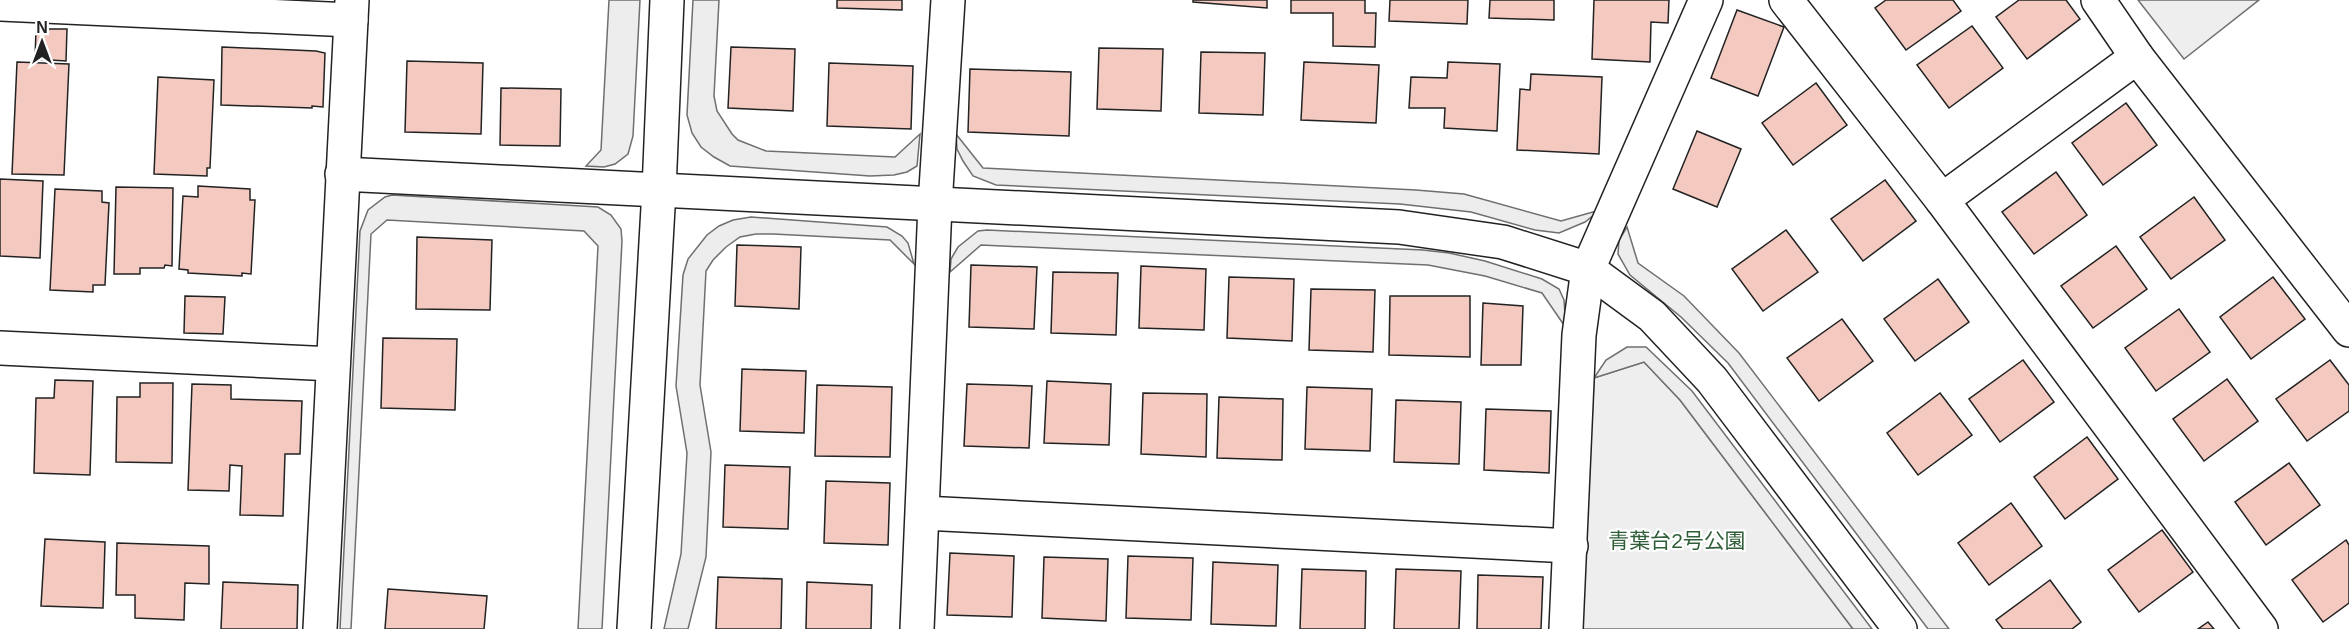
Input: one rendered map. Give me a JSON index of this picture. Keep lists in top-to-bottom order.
{
  "parks": ["青葉台2号公園"],
  "north": "top"
}
